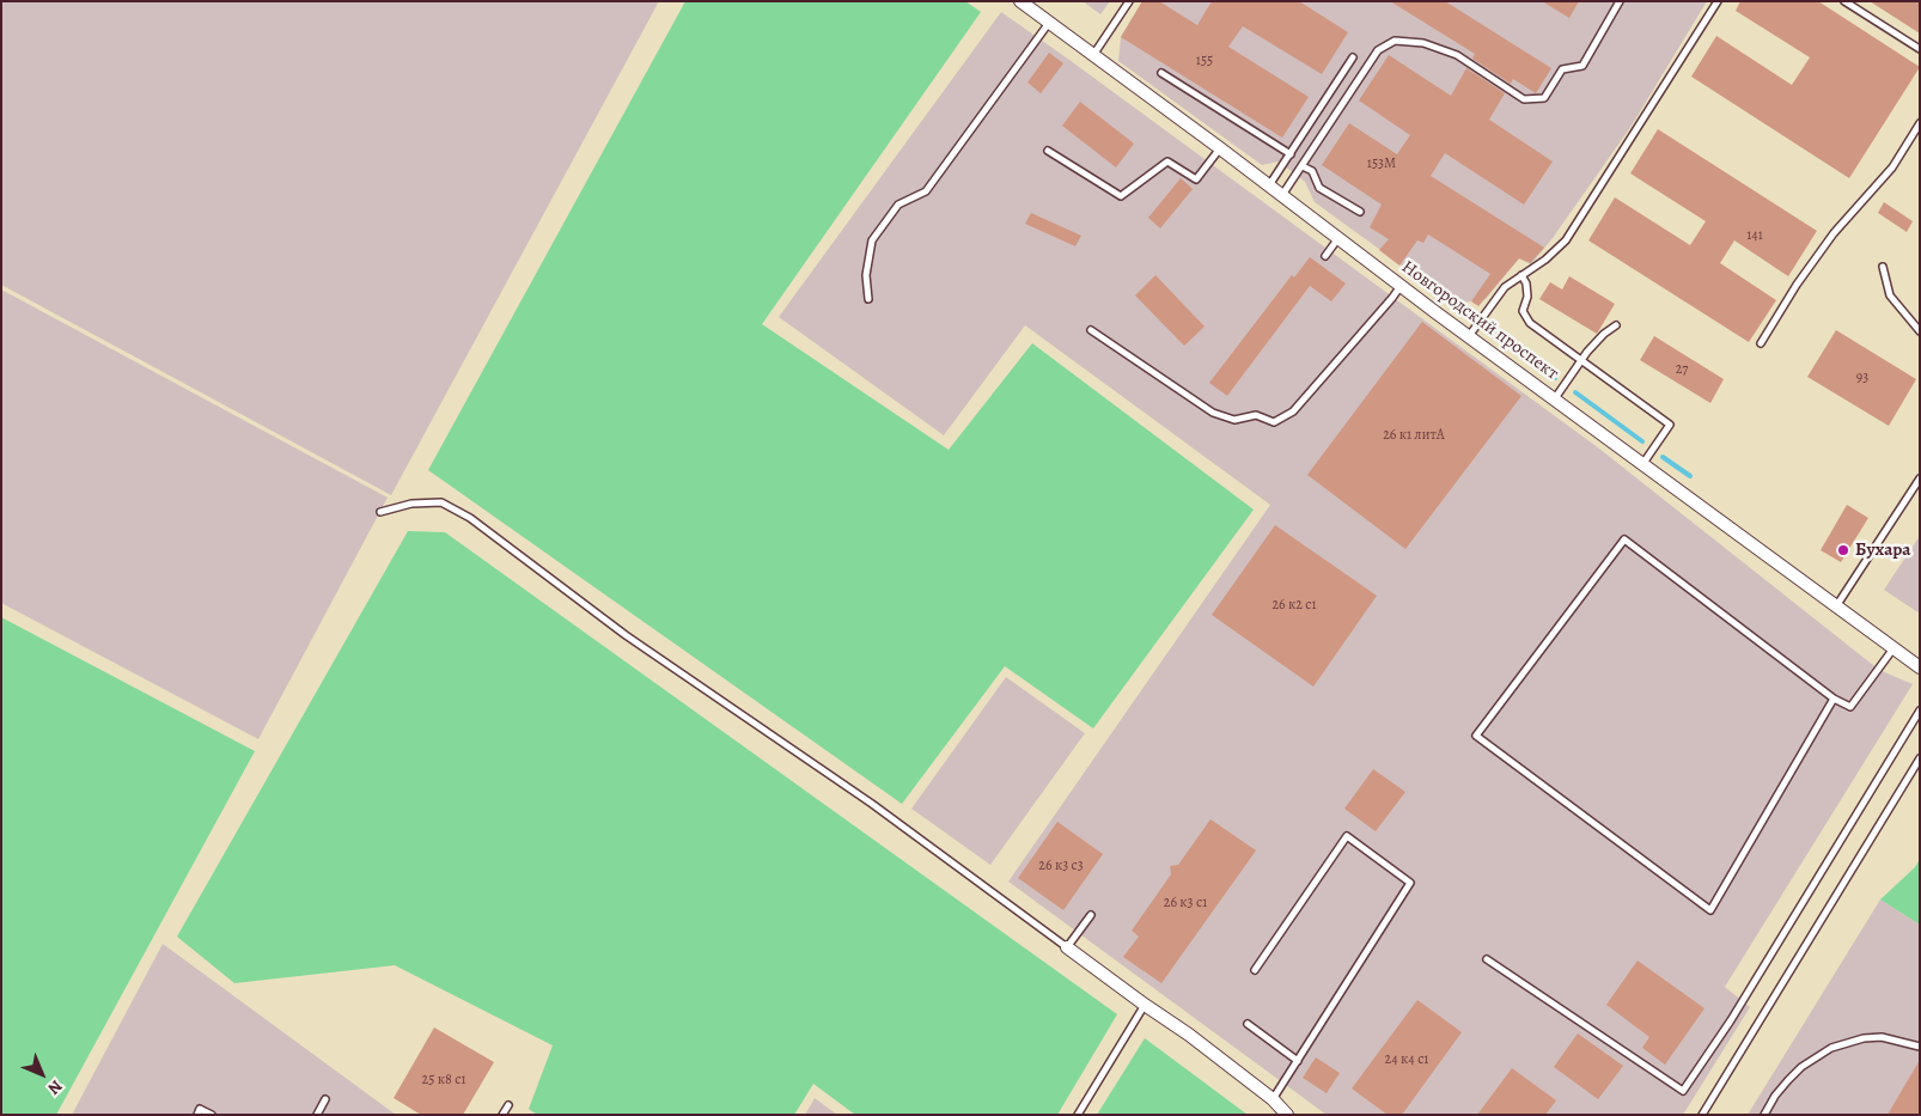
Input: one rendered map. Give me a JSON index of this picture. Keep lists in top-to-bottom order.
{
  "streets": {
    "street": ["Новгородский проспект"]
  },
  "places": ["Бухара"],
  "house_numbers": [
    "155",
    "153М",
    "141",
    "27",
    "93",
    "26 к1 литА",
    "26 к2 с1",
    "26 к3 с3",
    "26 к3 с1",
    "24 к4 с1",
    "25 к8 с1"
  ],
  "north": "bottom right"
}
